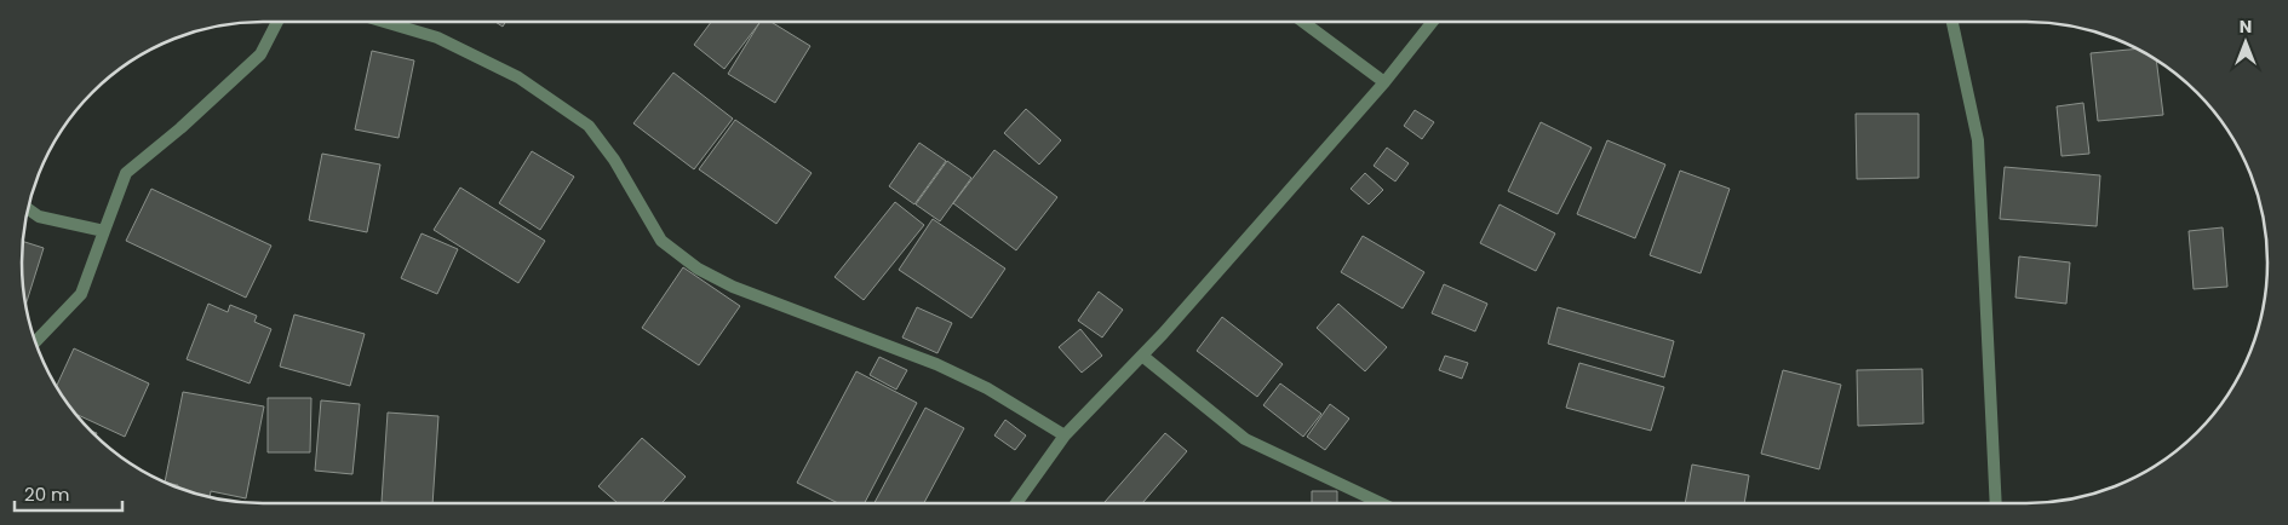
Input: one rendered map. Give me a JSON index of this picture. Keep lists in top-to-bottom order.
{
  "scale_bar": "20 m",
  "north": "top"
}
